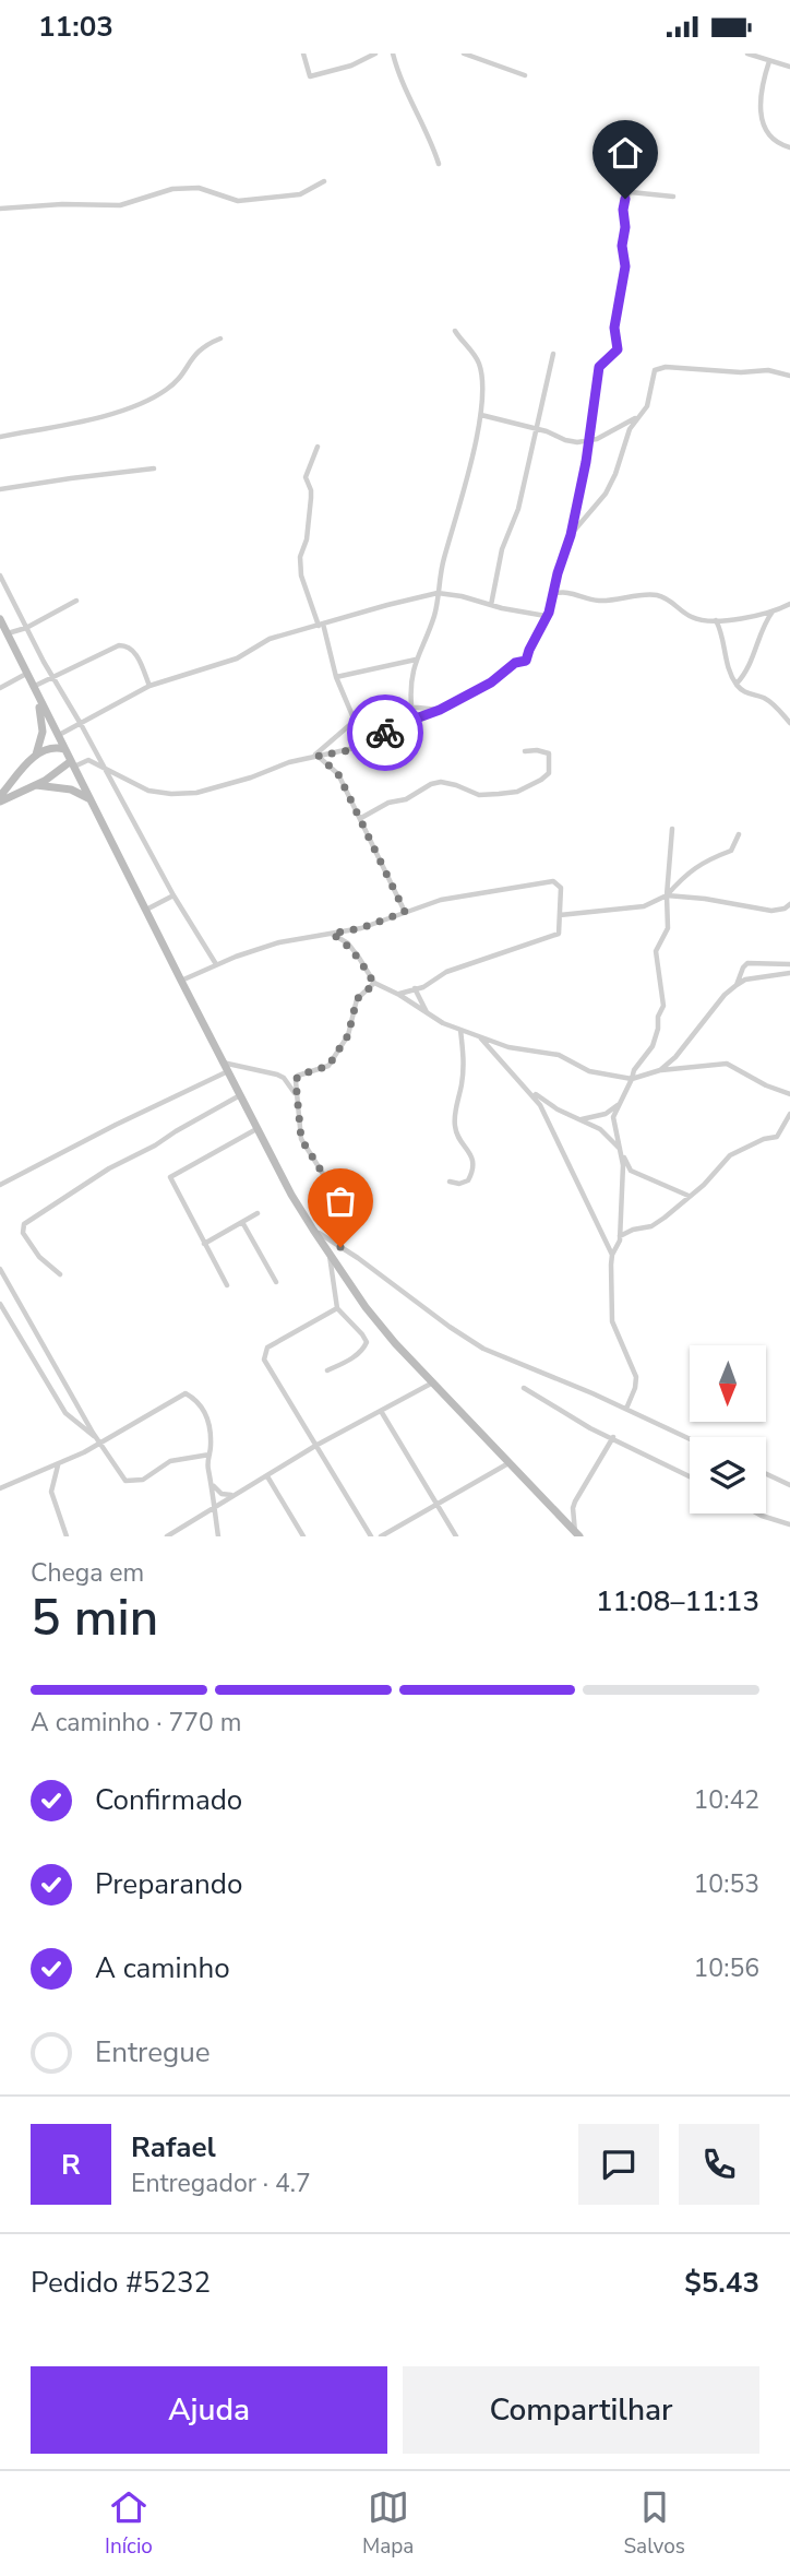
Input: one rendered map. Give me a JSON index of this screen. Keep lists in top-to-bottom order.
{
  "north": "bottom",
  "page": {
    "status": "11:03",
    "heading": ["5 min", "Chega em", "11:08–11:13"],
    "panel": [
      "Rafael",
      "Entregador · 4.7",
      "Pedido #5232",
      "$5.43"
    ],
    "bar": "A caminho · 770 m",
    "list": [
      ["Confirmado", "10:42"],
      ["Preparando", "10:53"],
      ["A caminho", "10:56"],
      "Entregue"
    ],
    "round": "R",
    "buttons": ["Ajuda", "Compartilhar"],
    "tabs": ["Início", "Mapa", "Salvos"]
  }
}
